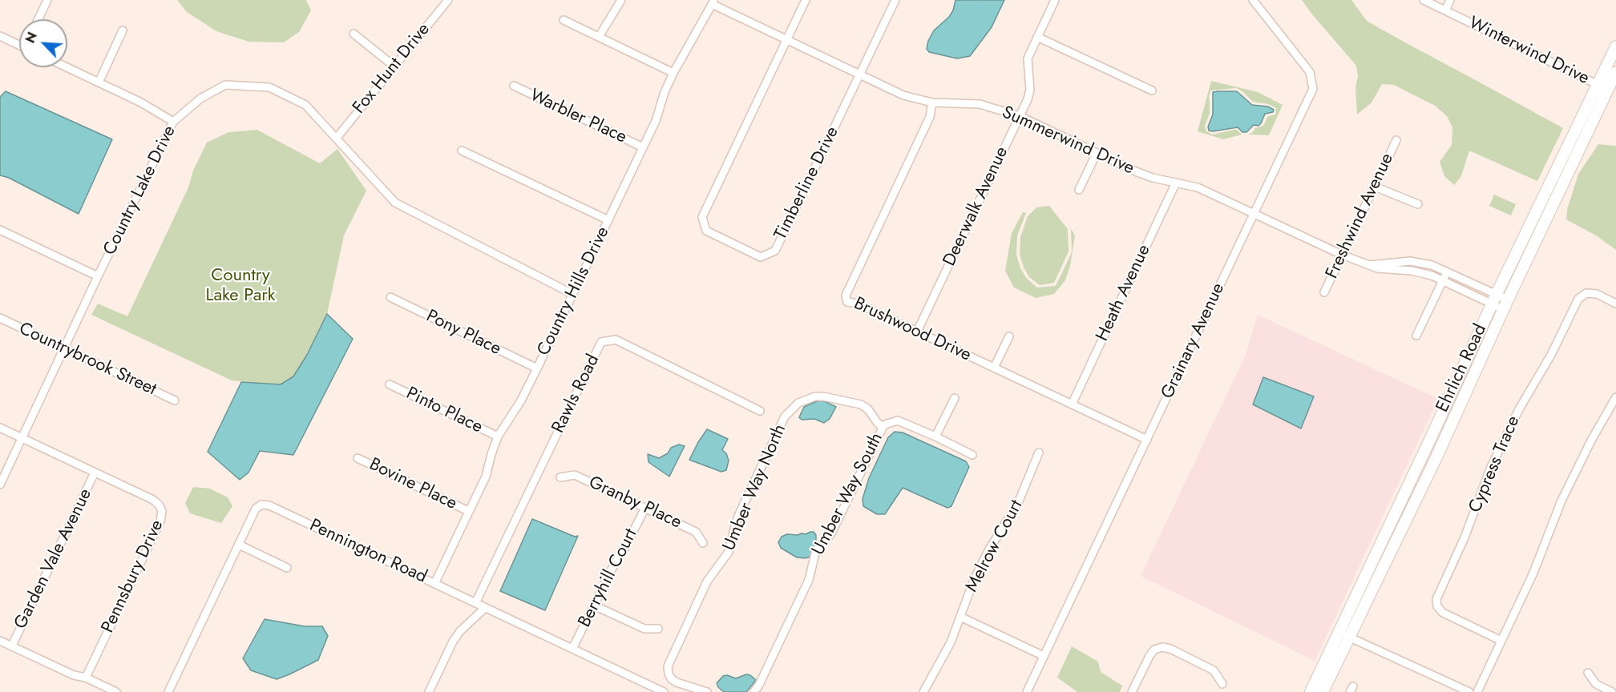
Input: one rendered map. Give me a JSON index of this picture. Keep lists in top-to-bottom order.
{
  "streets": {
    "main road": ["Ehrlich Road"],
    "street": [
      "Winterwind Drive",
      "Fox Hunt Drive",
      "Warbler Place",
      "Summerwind Drive",
      "Timberline Drive",
      "Country Lake Drive",
      "Deerwalk Avenue",
      "Freshwind Avenue",
      "Country Hills Drive",
      "Heath Avenue",
      "Brushwood Drive",
      "Pony Place",
      "Grainary Avenue",
      "Countrybrook Street",
      "Rawls Road",
      "Pinto Place",
      "Cypress Trace",
      "Bovine Place",
      "Umber Way North",
      "Umber Way South",
      "Granby Place",
      "Melrow Court",
      "Pennington Road",
      "Garden Vale Avenue",
      "Pennsbury Drive",
      "Berryhill Court"
    ]
  },
  "crossings": [
    ["Winterwind Drive", "Ehrlich Road"],
    ["Fox Hunt Drive", "Country Lake Drive"],
    ["Warbler Place", "Country Hills Drive"],
    ["Summerwind Drive", "Timberline Drive"],
    ["Summerwind Drive", "Deerwalk Avenue"],
    ["Summerwind Drive", "Freshwind Avenue"],
    ["Summerwind Drive", "Country Hills Drive"],
    ["Summerwind Drive", "Heath Avenue"],
    ["Summerwind Drive", "Brushwood Drive"],
    ["Summerwind Drive", "Grainary Avenue"],
    ["Summerwind Drive", "Ehrlich Road"],
    ["Country Lake Drive", "Country Hills Drive"],
    ["Country Lake Drive", "Countrybrook Street"],
    ["Country Lake Drive", "Pennsbury Drive"],
    ["Deerwalk Avenue", "Brushwood Drive"],
    ["Country Hills Drive", "Pony Place"],
    ["Country Hills Drive", "Pinto Place"],
    ["Country Hills Drive", "Bovine Place"],
    ["Country Hills Drive", "Pennington Road"],
    ["Heath Avenue", "Brushwood Drive"],
    ["Brushwood Drive", "Grainary Avenue"],
    ["Rawls Road", "Pennington Road"],
    ["Umber Way North", "Umber Way South"],
    ["Granby Place", "Berryhill Court"],
    ["Pennington Road", "Berryhill Court"],
    ["Garden Vale Avenue", "Pennsbury Drive"]
  ],
  "parks": ["Country Lake Park"],
  "north": "top left"
}
